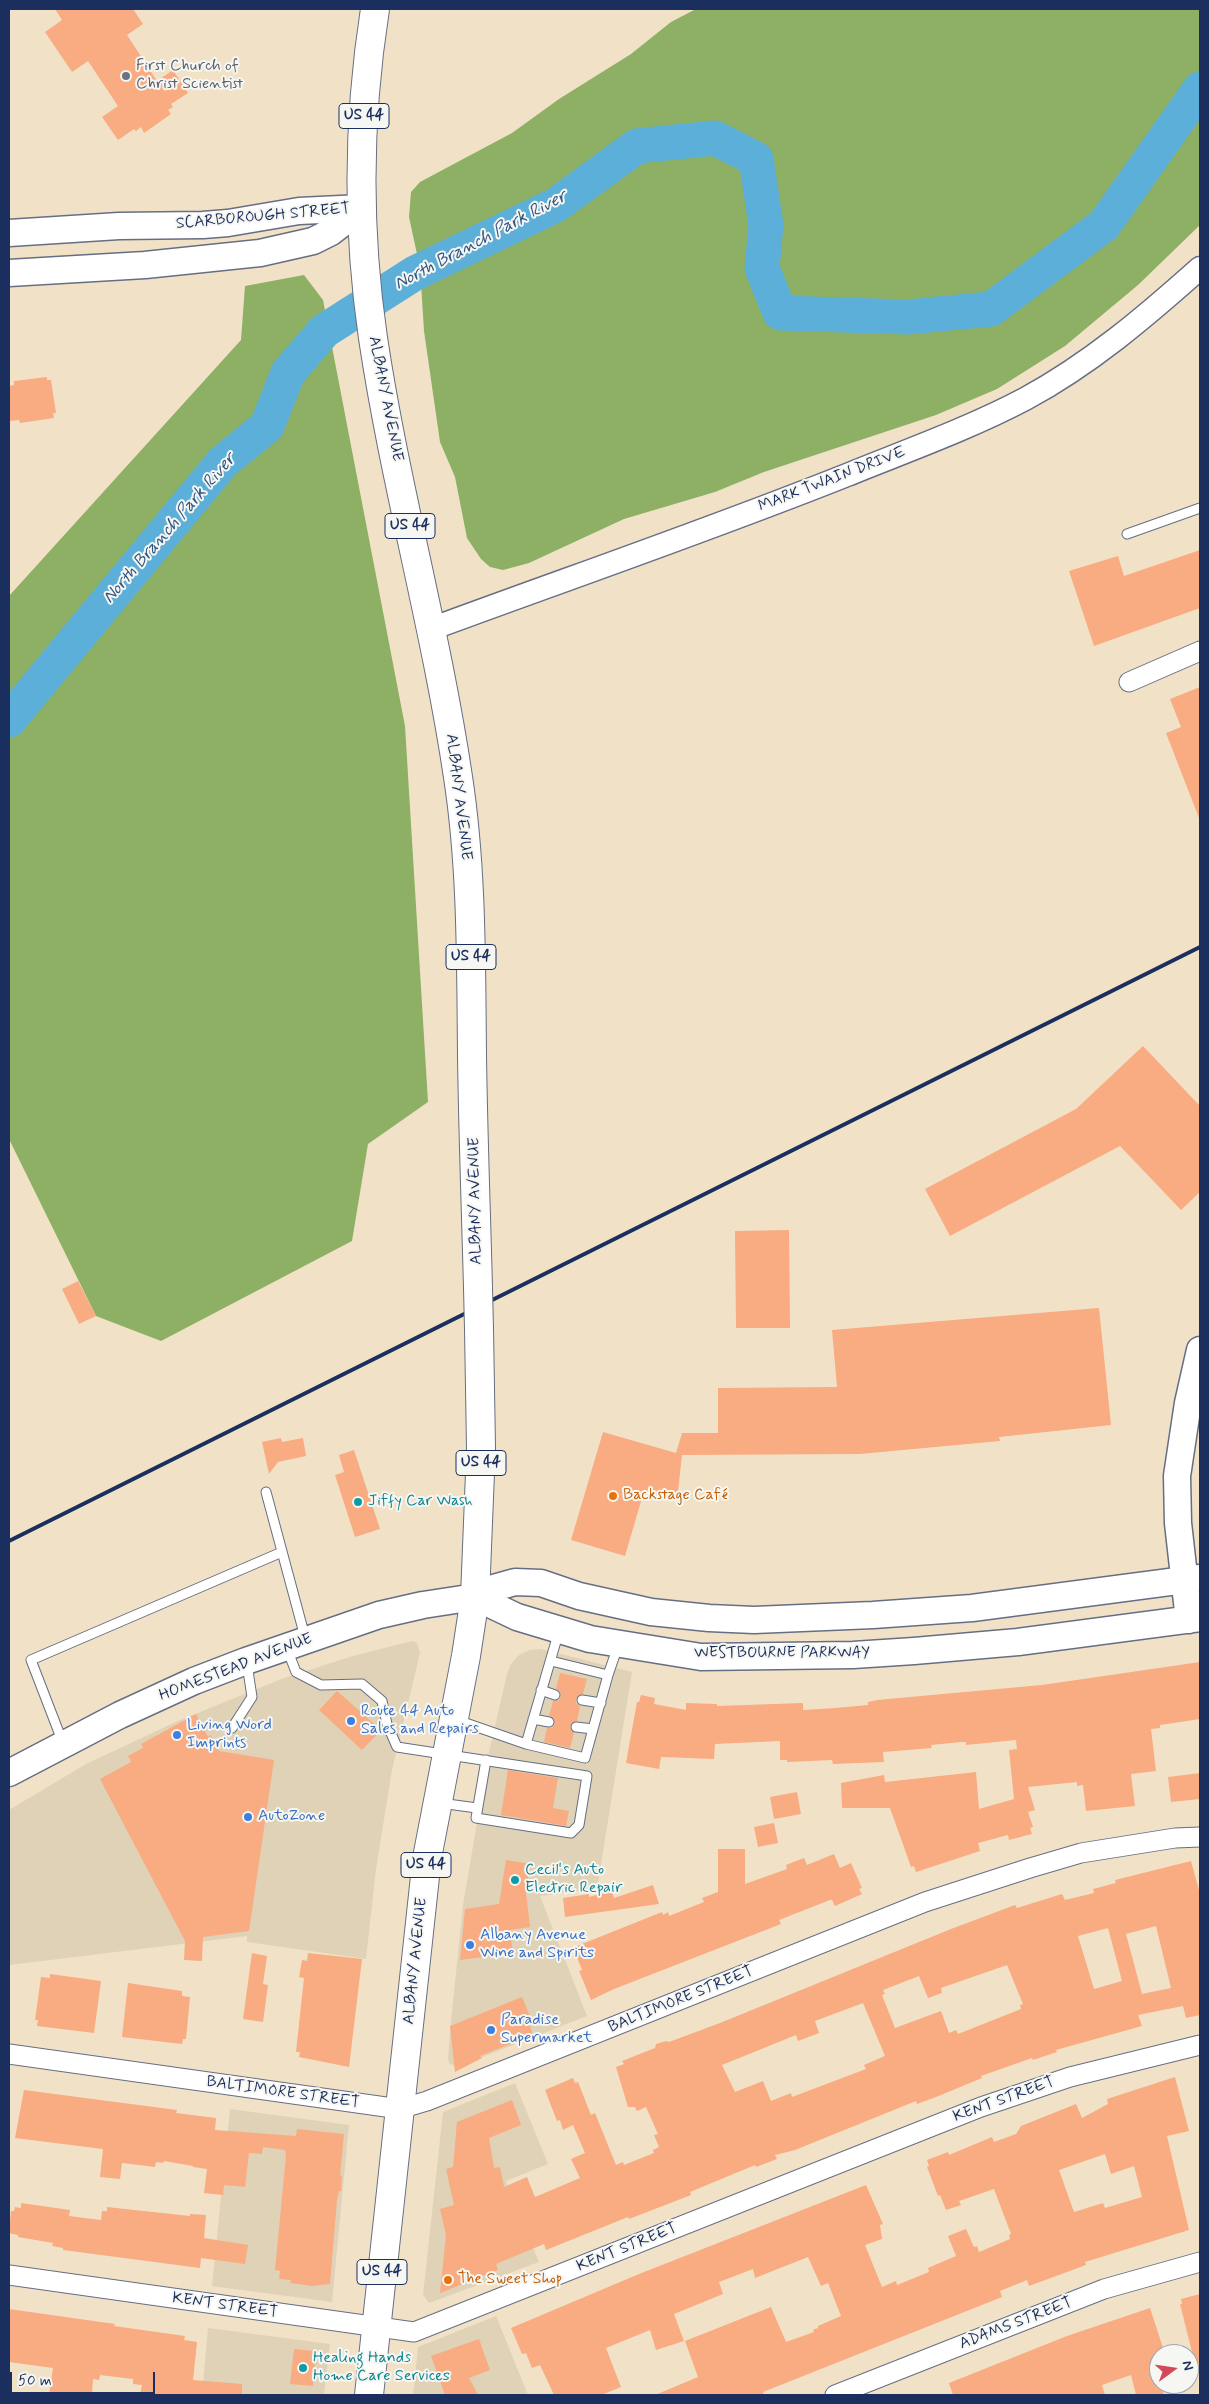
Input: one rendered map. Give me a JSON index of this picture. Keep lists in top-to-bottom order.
{
  "streets": {
    "highway": ["US 44", "ALBANY AVENUE"],
    "main road": ["SCARBOROUGH STREET", "WESTBOURNE PARKWAY", "HOMESTEAD AVENUE"],
    "street": [
      "MARK TWAIN DRIVE",
      "BALTIMORE STREET",
      "KENT STREET",
      "ADAMS STREET"
    ]
  },
  "crossings": [
    ["SCARBOROUGH STREET", "ALBANY AVENUE"],
    ["ALBANY AVENUE", "MARK TWAIN DRIVE"],
    ["ALBANY AVENUE", "WESTBOURNE PARKWAY"],
    ["ALBANY AVENUE", "HOMESTEAD AVENUE"],
    ["ALBANY AVENUE", "BALTIMORE STREET"],
    ["ALBANY AVENUE", "KENT STREET"],
    ["WESTBOURNE PARKWAY", "HOMESTEAD AVENUE"]
  ],
  "water": ["North Branch Park River"],
  "places": [
    "First Church of Christ Scientist",
    "Backstage Café",
    "Jiffy Car Wash",
    "Route 44 Auto Sales and Repairs",
    "Living Word Imprints",
    "AutoZone",
    "Cecil's Auto Electric Repair",
    "Albany Avenue Wine and Spirits",
    "Paradise Supermarket",
    "The Sweet Shop",
    "Healing Hands Home Care Services"
  ],
  "scale_bar": "50 m",
  "north": "right"
}
